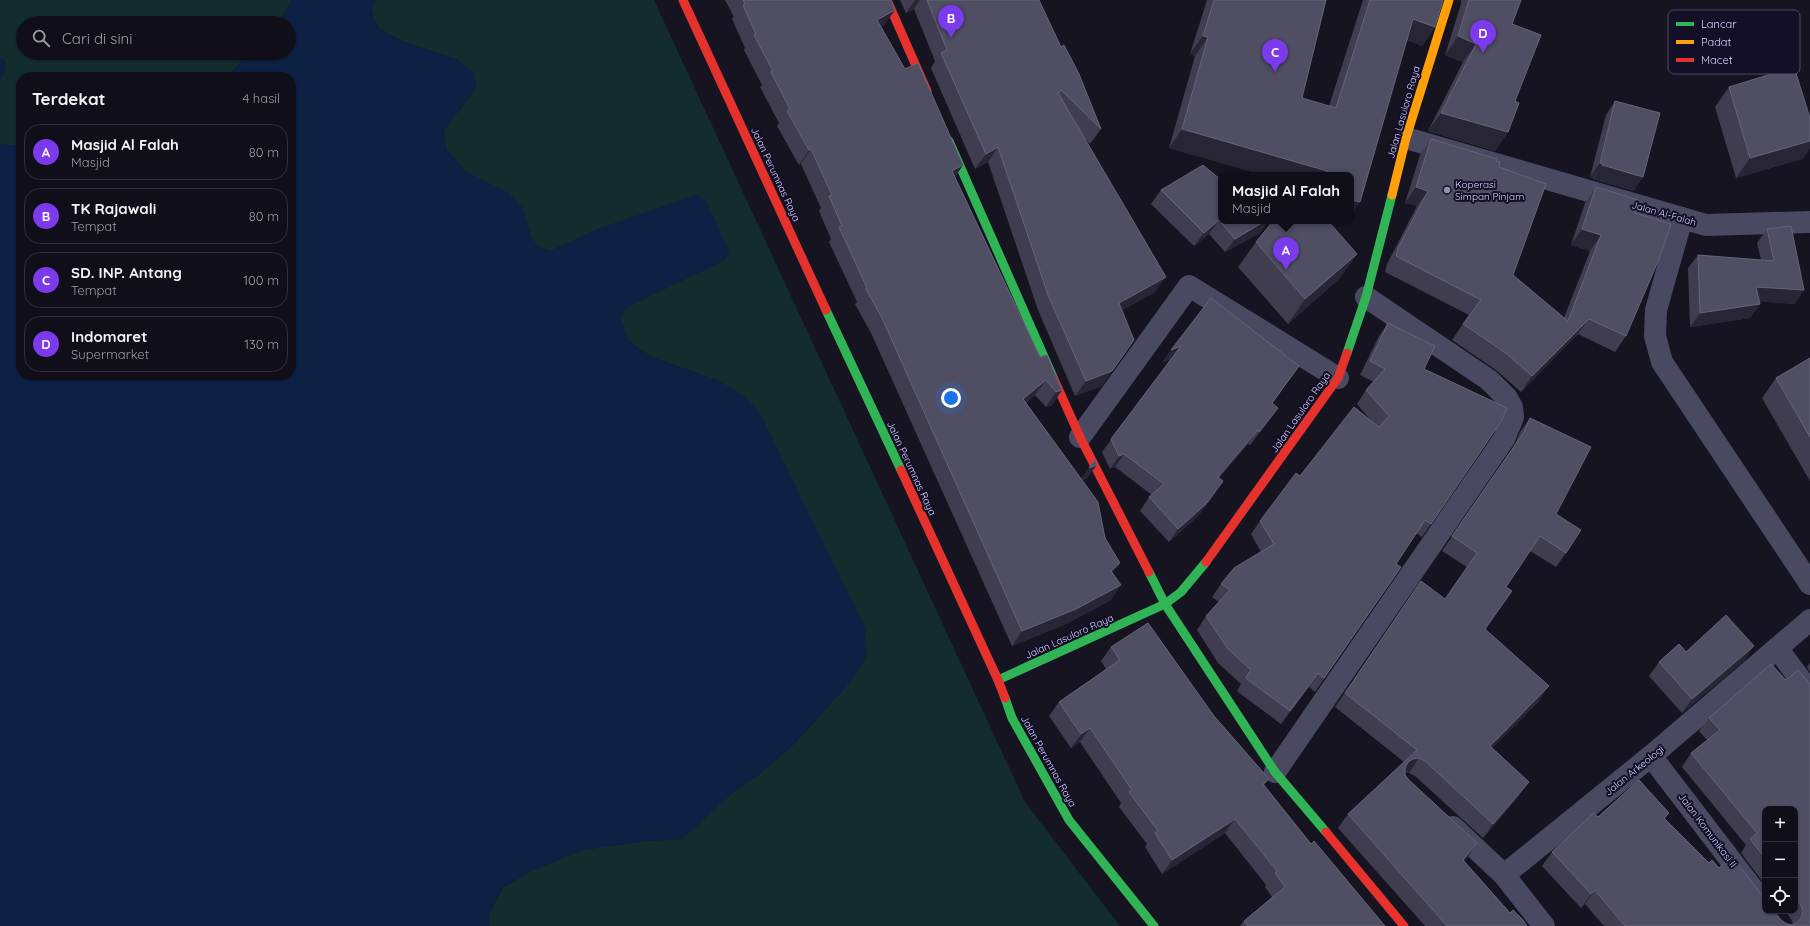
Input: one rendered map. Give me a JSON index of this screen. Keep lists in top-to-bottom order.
{
  "streets": {
    "street": [
      "Jalan Lasuloro Raya",
      "Jalan Perumnas Raya",
      "Jalan Al-Falah",
      "Jalan Arkeologi",
      "Jalan Komunikasi II"
    ]
  },
  "crossings": [
    ["Jalan Lasuloro Raya", "Jalan Perumnas Raya"],
    ["Jalan Lasuloro Raya", "Jalan Al-Falah"],
    ["Jalan Arkeologi", "Jalan Komunikasi II"]
  ],
  "places": ["Koperasi Simpan Pinjam"],
  "legend": ["Lancar", "Padat", "Macet"],
  "page": {
    "pins": [
      "B",
      "D",
      "C",
      "A"
    ],
    "search": "Cari di sini",
    "heading": ["Terdekat", "4 hasil"],
    "list": [
      {
        "mark": "A",
        "name": "Masjid Al Falah",
        "note": "Masjid",
        "value": "80 m"
      },
      {
        "mark": "B",
        "name": "TK Rajawali",
        "note": "Tempat",
        "value": "80 m"
      },
      {
        "mark": "C",
        "name": "SD. INP. Antang",
        "note": "Tempat",
        "value": "100 m"
      },
      {
        "mark": "D",
        "name": "Indomaret",
        "note": "Supermarket",
        "value": "130 m"
      }
    ],
    "popup": ["Masjid Al Falah", "Masjid"],
    "map_buttons": ["+", "−"]
  }
}
